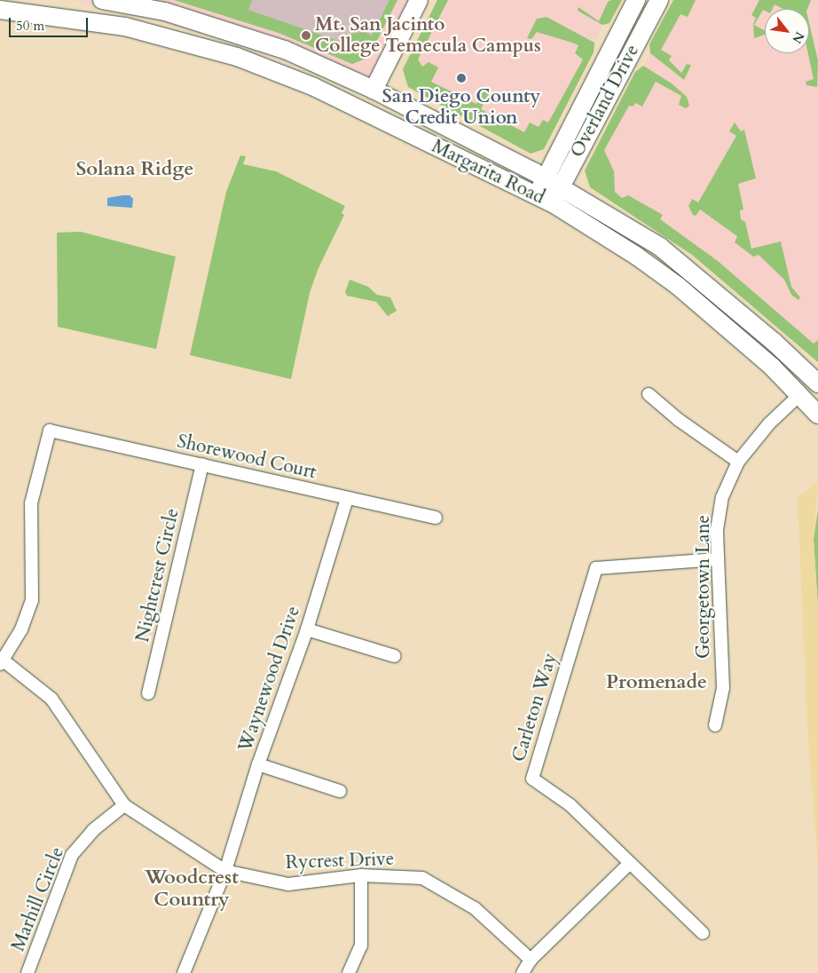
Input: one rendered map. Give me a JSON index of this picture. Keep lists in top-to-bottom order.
{
  "streets": {
    "main road": ["Overland Drive", "Margarita Road"],
    "street": [
      "Shorewood Court",
      "Nightcrest Circle",
      "Georgetown Lane",
      "Waynewood Drive",
      "Carleton Way",
      "Rycrest Drive",
      "Marhill Circle"
    ]
  },
  "crossings": [
    ["Overland Drive", "Margarita Road"],
    ["Margarita Road", "Georgetown Lane"],
    ["Shorewood Court", "Nightcrest Circle"],
    ["Shorewood Court", "Waynewood Drive"],
    ["Shorewood Court", "Rycrest Drive"],
    ["Georgetown Lane", "Carleton Way"],
    ["Waynewood Drive", "Rycrest Drive"],
    ["Rycrest Drive", "Marhill Circle"]
  ],
  "districts": ["Solana Ridge", "Promenade", "Woodcrest Country"],
  "places": ["Mt. San Jacinto College Temecula Campus", "San Diego County Credit Union"],
  "scale_bar": "50 m",
  "north": "bottom right"
}
